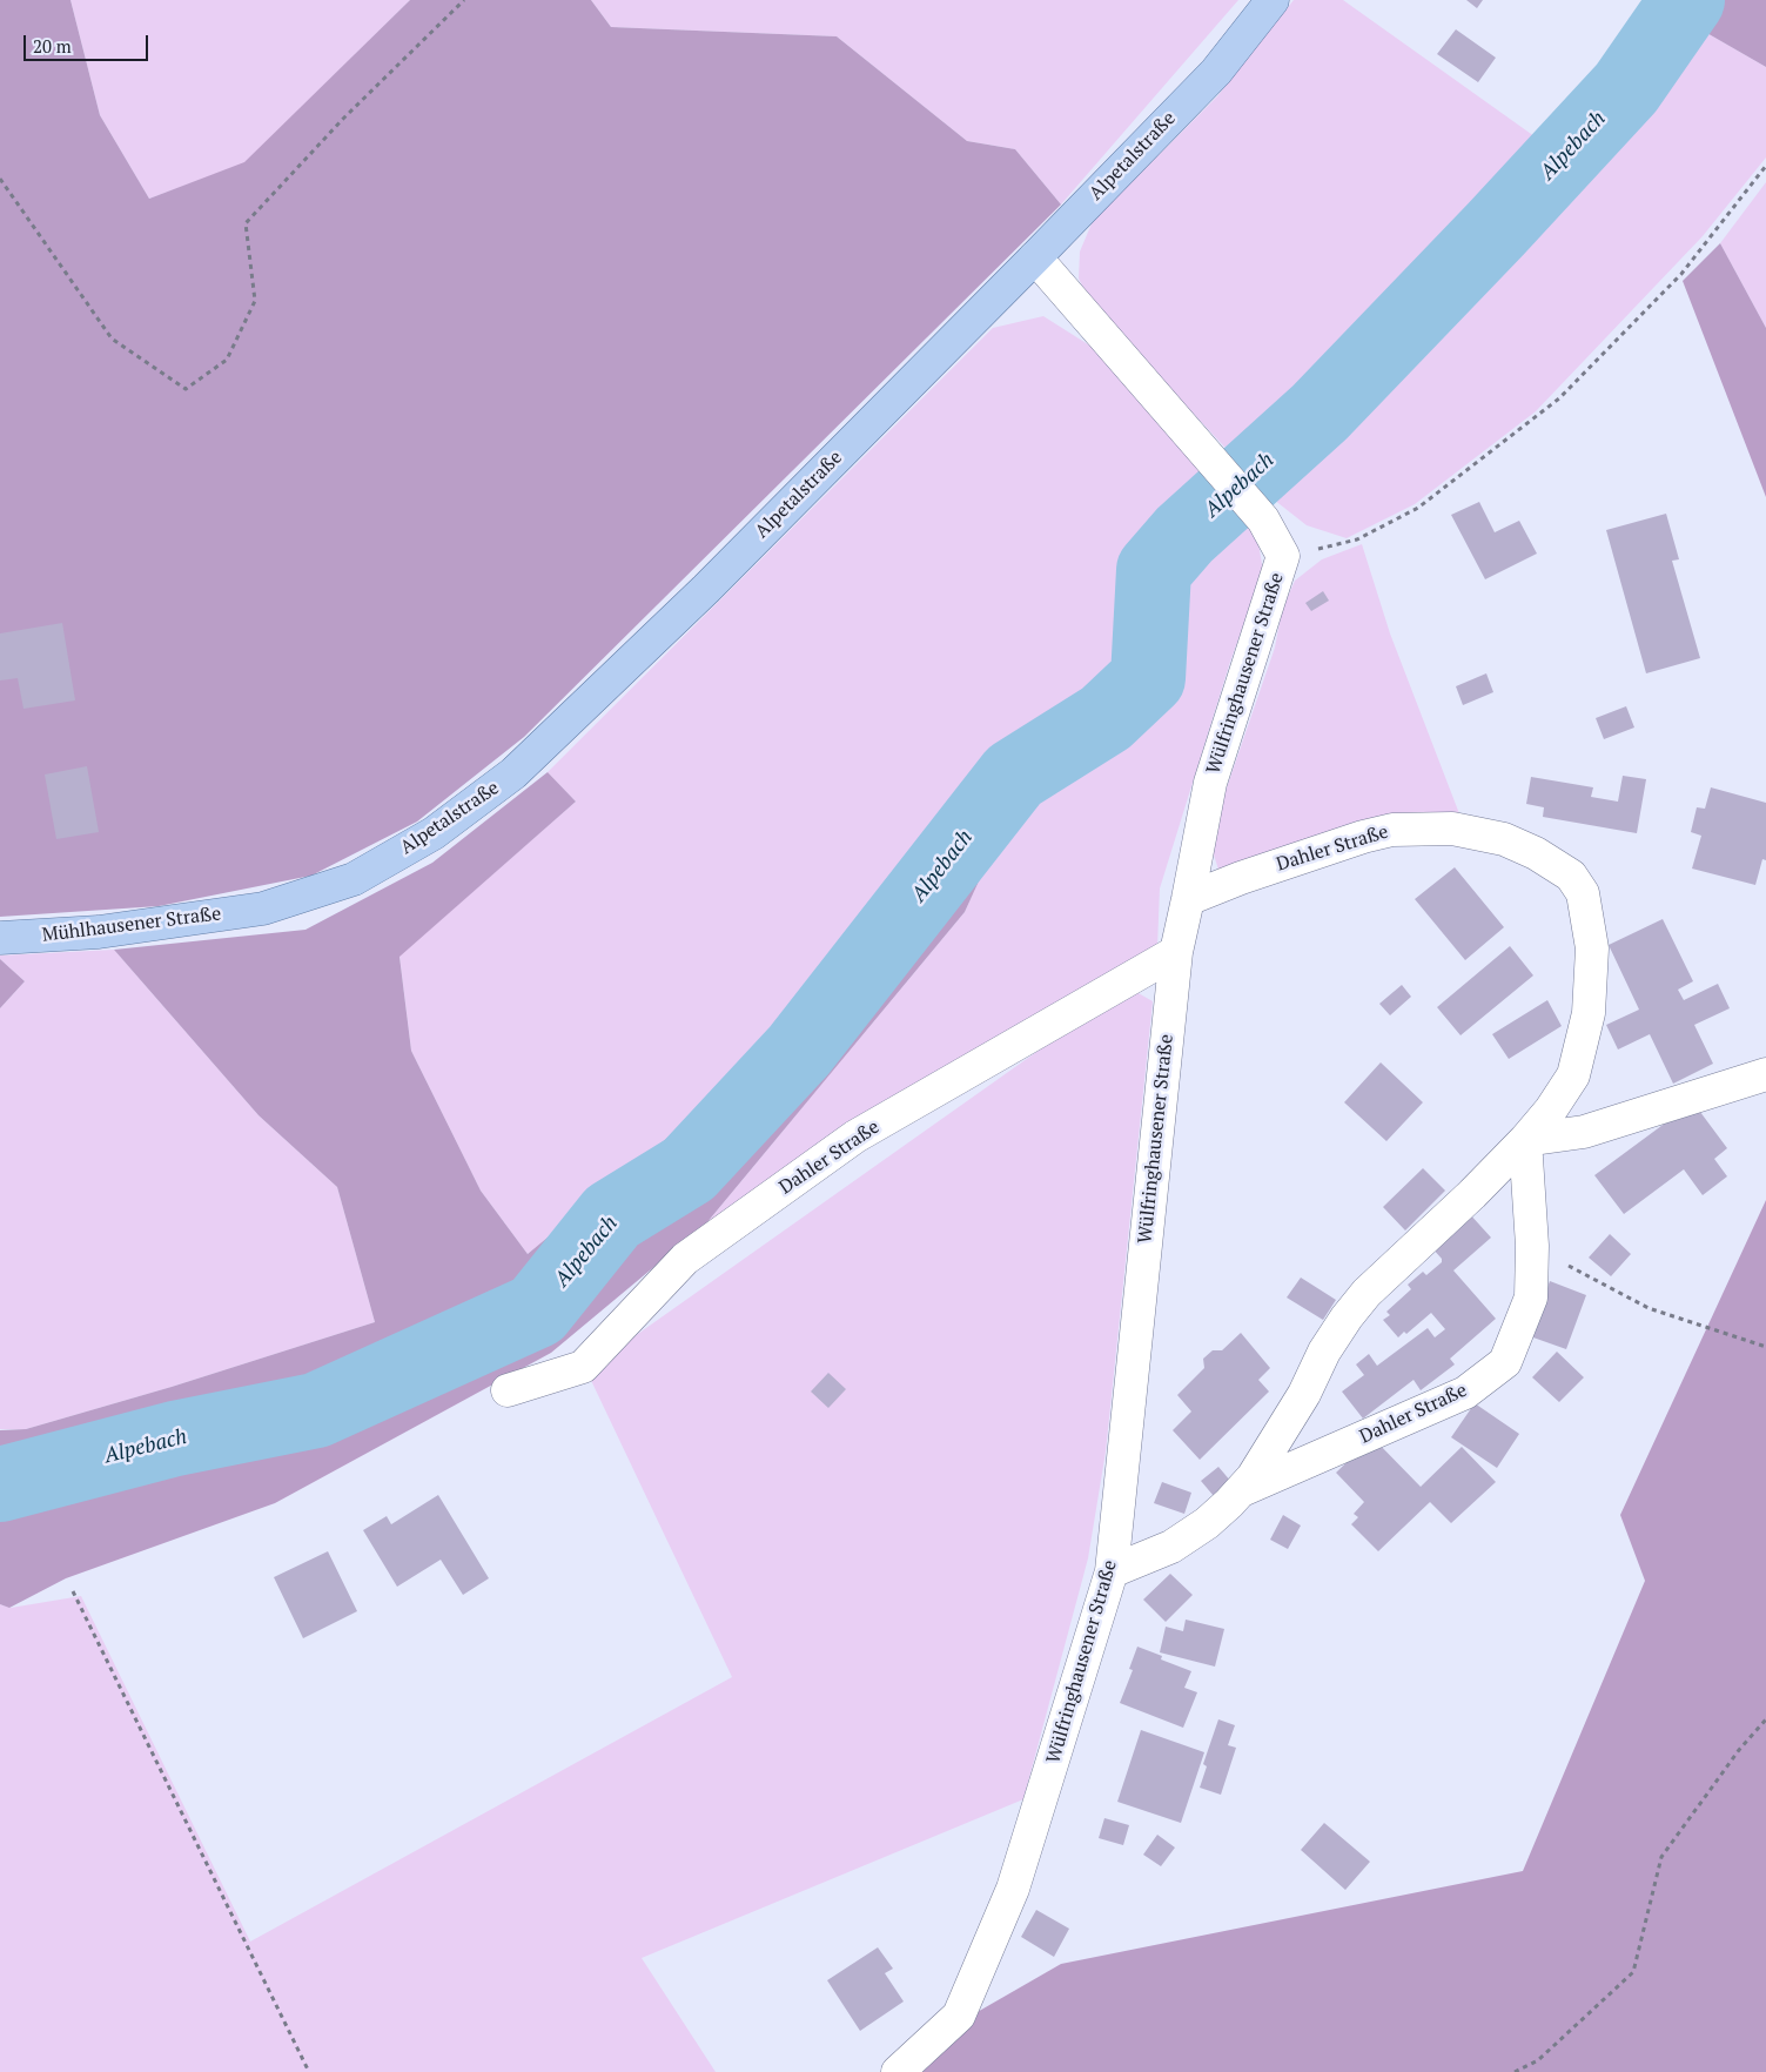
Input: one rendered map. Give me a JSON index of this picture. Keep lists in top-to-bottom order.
{
  "streets": {
    "main road": ["Alpetalstraße", "Mühlhausener Straße"],
    "street": ["Wülfringhausener Straße", "Dahler Straße"]
  },
  "crossings": [
    ["Alpetalstraße", "Wülfringhausener Straße"],
    ["Alpetalstraße", "Mühlhausener Straße"],
    ["Wülfringhausener Straße", "Dahler Straße"]
  ],
  "water": ["Alpebach"],
  "scale_bar": "20 m"
}
